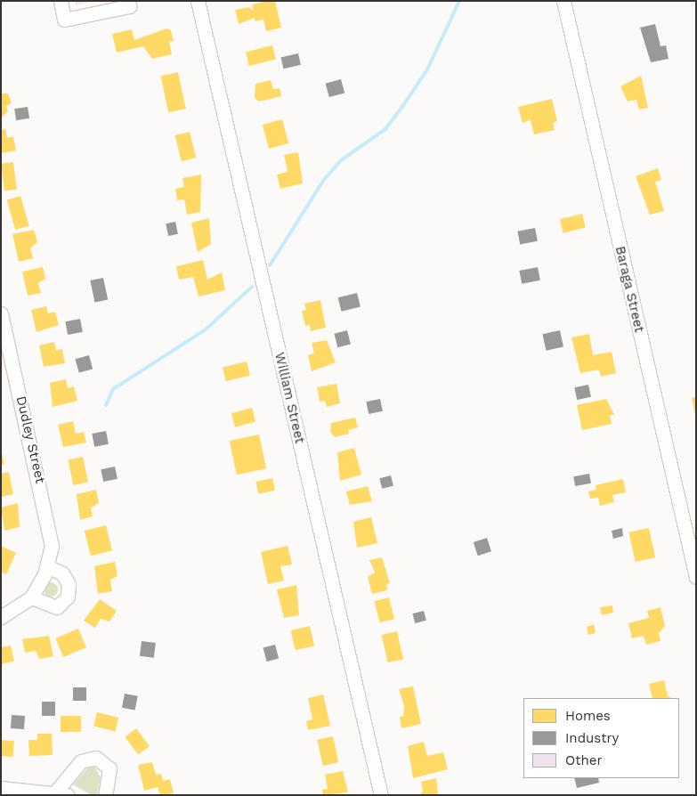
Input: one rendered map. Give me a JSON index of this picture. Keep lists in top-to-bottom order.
{
  "streets": {
    "street": ["Baraga Street", "William Street", "Dudley Street"]
  },
  "legend": ["Homes", "Industry", "Other"]
}
